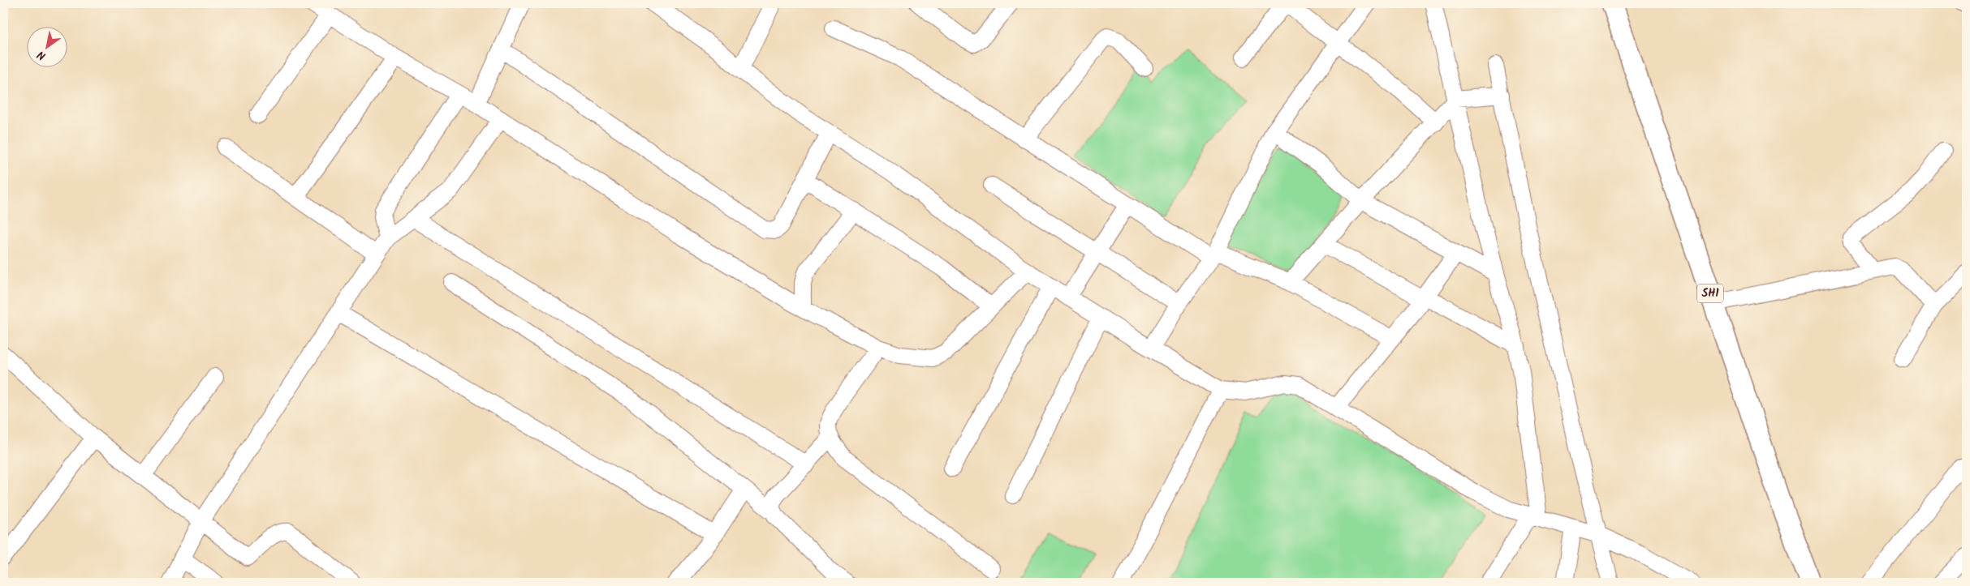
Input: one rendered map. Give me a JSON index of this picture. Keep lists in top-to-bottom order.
{
  "streets": {
    "main road": ["SH1"]
  },
  "north": "bottom left"
}
